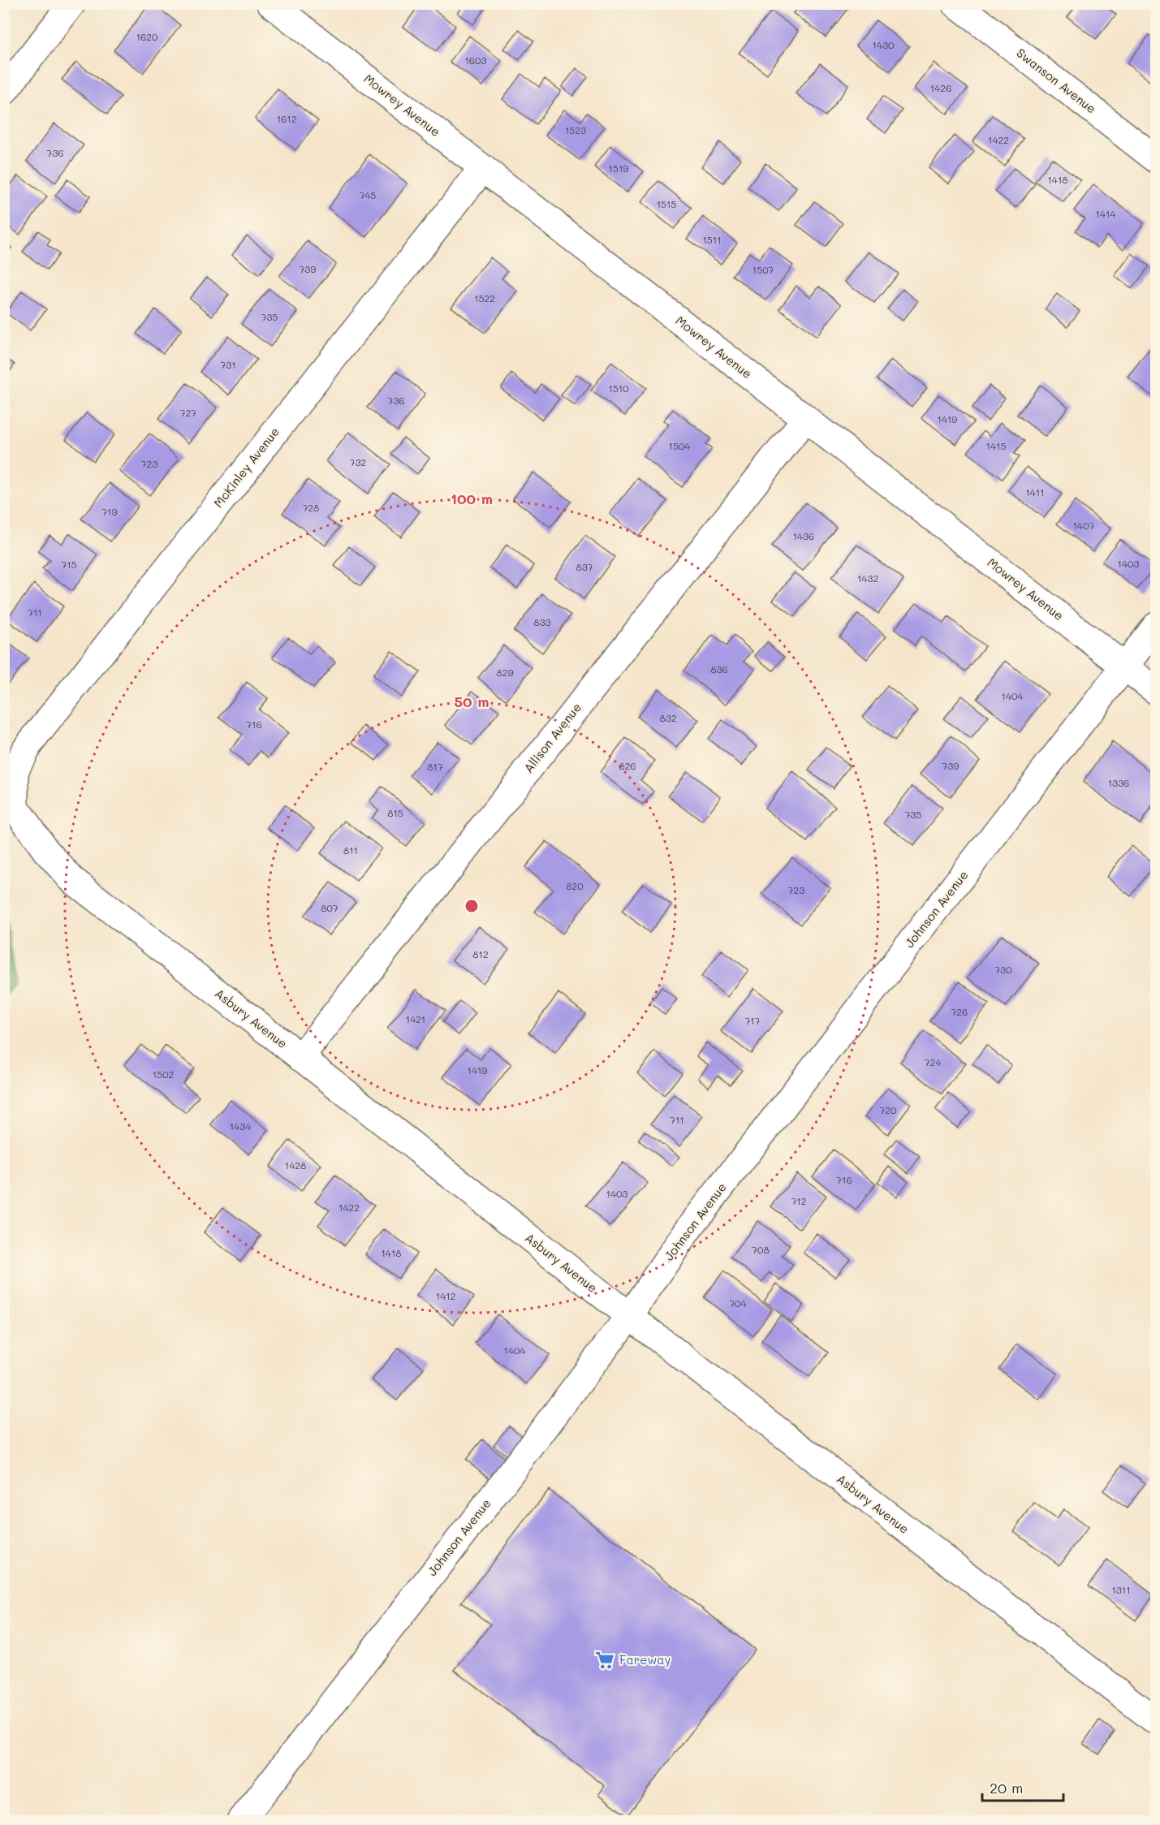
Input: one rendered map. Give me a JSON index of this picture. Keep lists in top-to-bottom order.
{
  "streets": {
    "street": [
      "Swanson Avenue",
      "Mowrey Avenue",
      "McKinley Avenue",
      "Allison Avenue",
      "Johnson Avenue",
      "Asbury Avenue"
    ]
  },
  "crossings": [
    ["Mowrey Avenue", "McKinley Avenue"],
    ["Mowrey Avenue", "Allison Avenue"],
    ["Mowrey Avenue", "Johnson Avenue"],
    ["McKinley Avenue", "Asbury Avenue"],
    ["Allison Avenue", "Asbury Avenue"],
    ["Johnson Avenue", "Asbury Avenue"]
  ],
  "places": {
    "supermarket": ["Fareway"]
  },
  "house_numbers": [
    "1620",
    "1430",
    "1603",
    "1426",
    "1612",
    "1523",
    "1422",
    "736",
    "1519",
    "1418",
    "745",
    "1515",
    "1414",
    "1511",
    "739",
    "1507",
    "1522",
    "735",
    "731",
    "1510",
    "736",
    "727",
    "1419",
    "1504",
    "1415",
    "732",
    "723",
    "1411",
    "728",
    "719",
    "1407",
    "1436",
    "1403",
    "715",
    "837",
    "1432",
    "711",
    "833",
    "836",
    "829",
    "1404",
    "832",
    "716",
    "826",
    "739",
    "817",
    "1336",
    "815",
    "735",
    "811",
    "820",
    "723",
    "807",
    "812",
    "730",
    "726",
    "1421",
    "717",
    "724",
    "1419",
    "1502",
    "720",
    "711",
    "1434",
    "1428",
    "716",
    "1403",
    "712",
    "1422",
    "708",
    "1418",
    "1412",
    "704",
    "1404",
    "1311"
  ],
  "scale_bar": "20 m",
  "rings": ["100 m", "50 m"]
}
